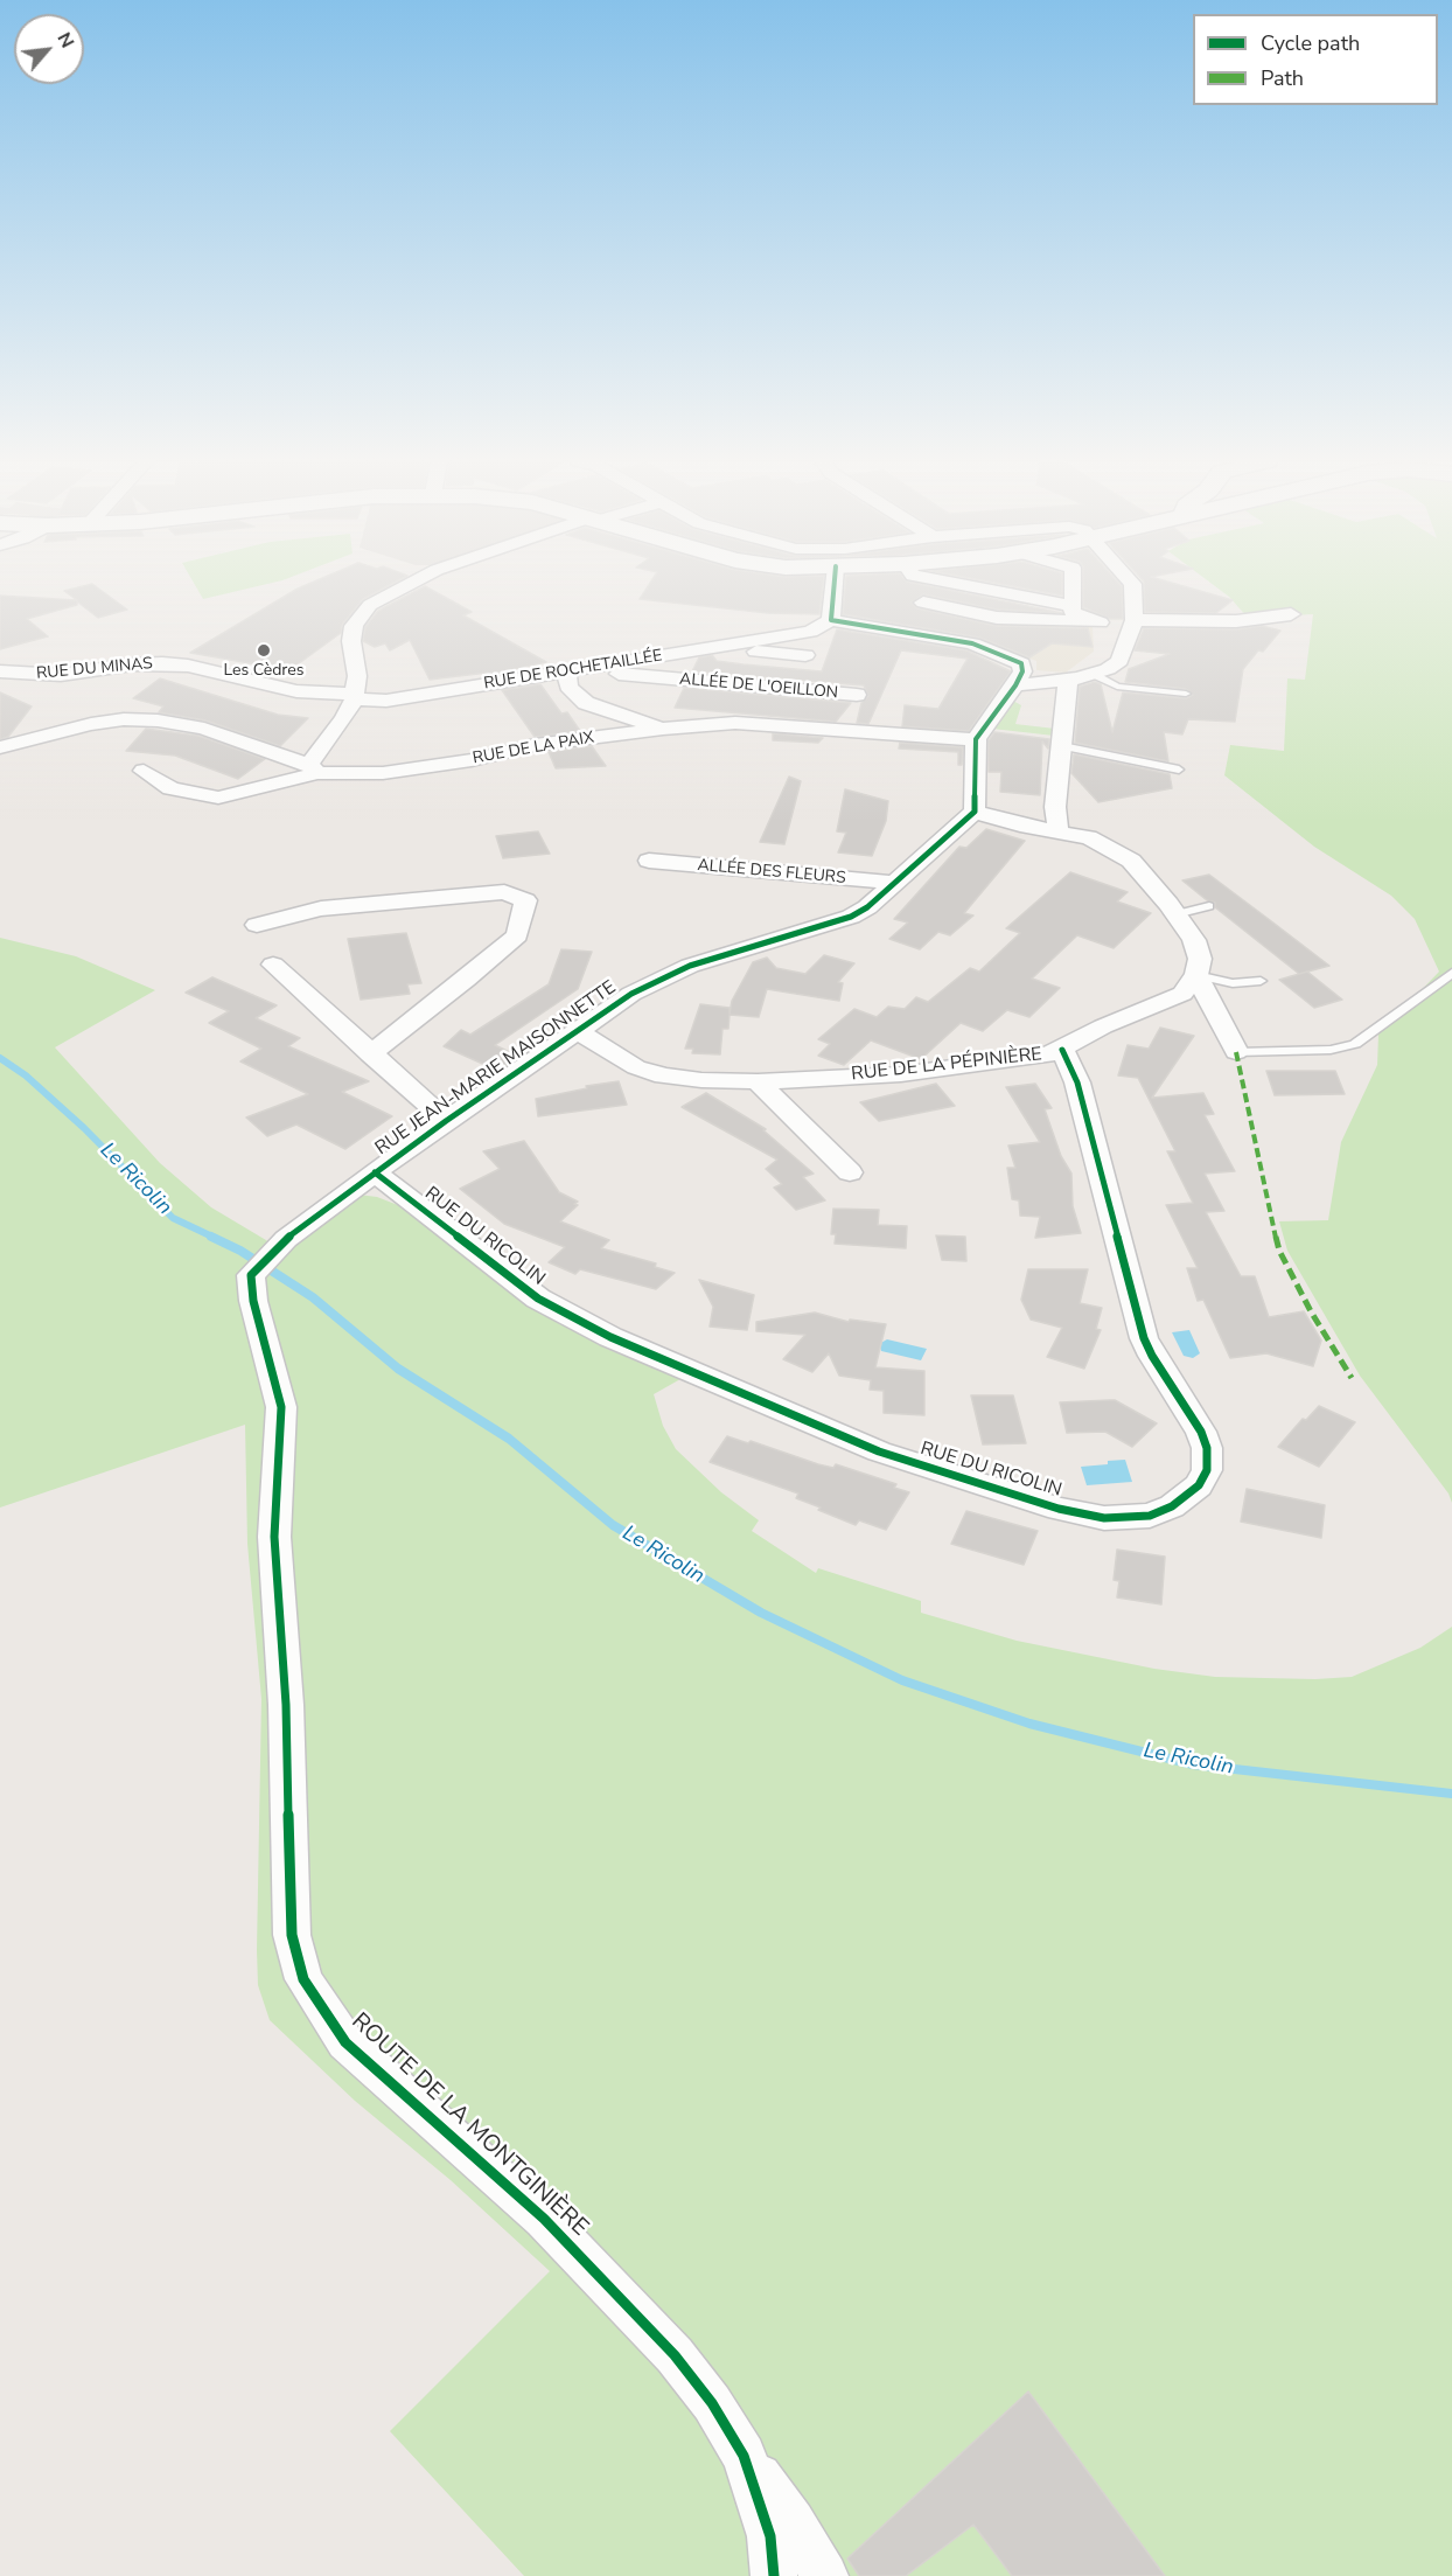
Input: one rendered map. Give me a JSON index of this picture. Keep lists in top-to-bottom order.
{
  "streets": {
    "street": [
      "RUE DU MINAS",
      "RUE DE ROCHETAILLÉE",
      "ALLÉE DE L'OEILLON",
      "RUE DE LA PAIX",
      "ALLÉE DES FLEURS",
      "RUE DE LA PÉPINIÈRE",
      "RUE JEAN-MARIE MAISONNETTE",
      "RUE DU RICOLIN",
      "ROUTE DE LA MONTGINIÈRE"
    ]
  },
  "crossings": [
    ["RUE DU MINAS", "RUE DE ROCHETAILLÉE"],
    ["RUE DE ROCHETAILLÉE", "ALLÉE DE L'OEILLON"],
    ["ALLÉE DES FLEURS", "RUE JEAN-MARIE MAISONNETTE"],
    ["RUE DE LA PÉPINIÈRE", "RUE JEAN-MARIE MAISONNETTE"],
    ["RUE DE LA PÉPINIÈRE", "RUE DU RICOLIN"],
    ["RUE JEAN-MARIE MAISONNETTE", "RUE DU RICOLIN"],
    ["RUE JEAN-MARIE MAISONNETTE", "ROUTE DE LA MONTGINIÈRE"]
  ],
  "water": ["Le Ricolin"],
  "places": ["Les Cèdres"],
  "legend": ["Cycle path", "Path"],
  "north": "top right"
}
